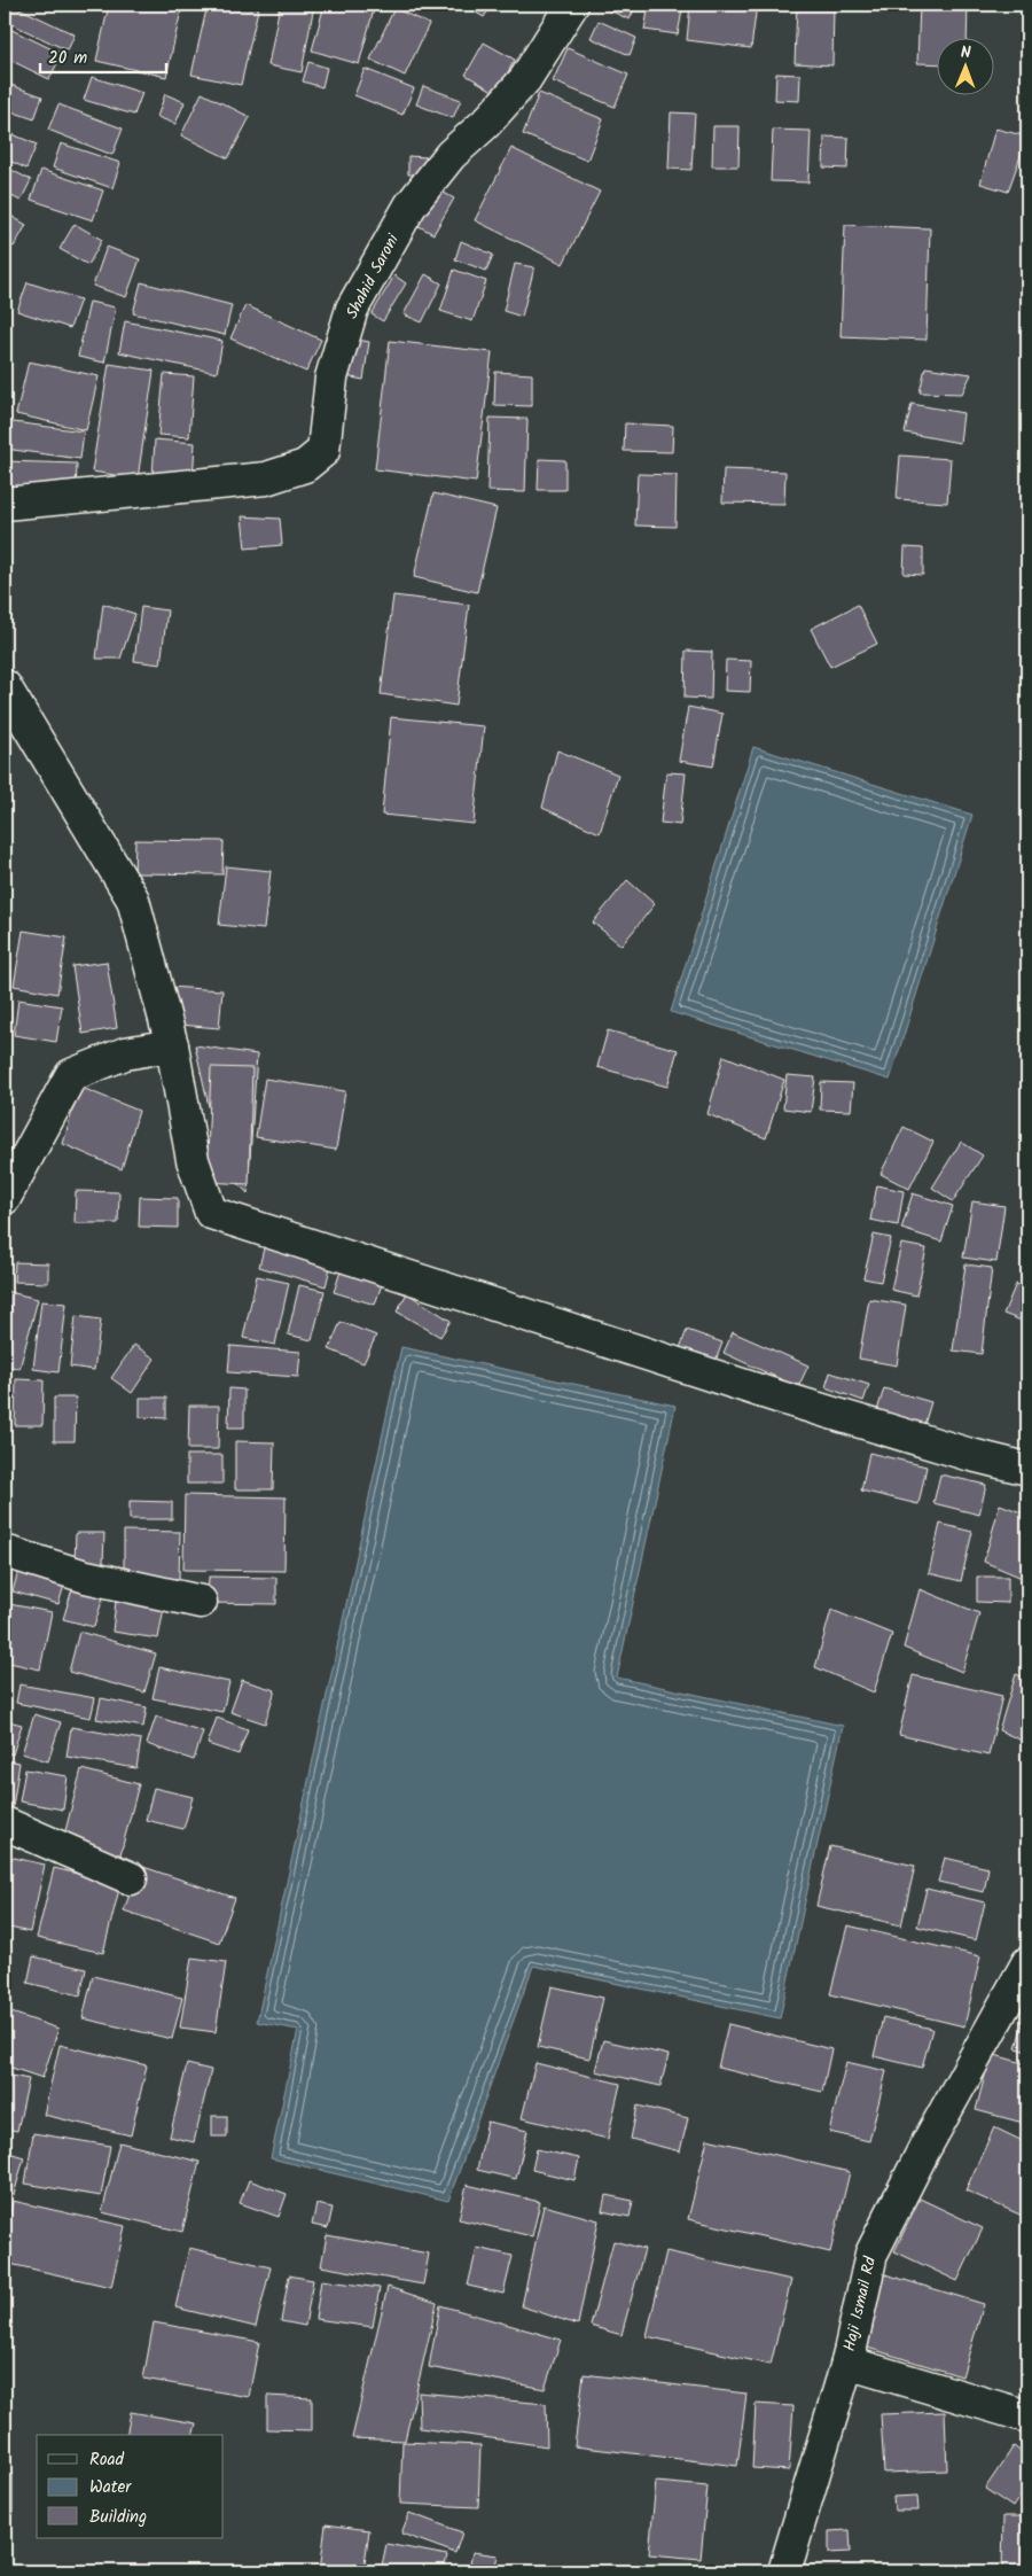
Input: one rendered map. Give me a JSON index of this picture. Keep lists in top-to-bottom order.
{
  "streets": {
    "street": ["Shahid Saroni", "Haji Ismail Rd"]
  },
  "legend": ["Road", "Water", "Building"],
  "scale_bar": "20 m",
  "north": "top"
}
